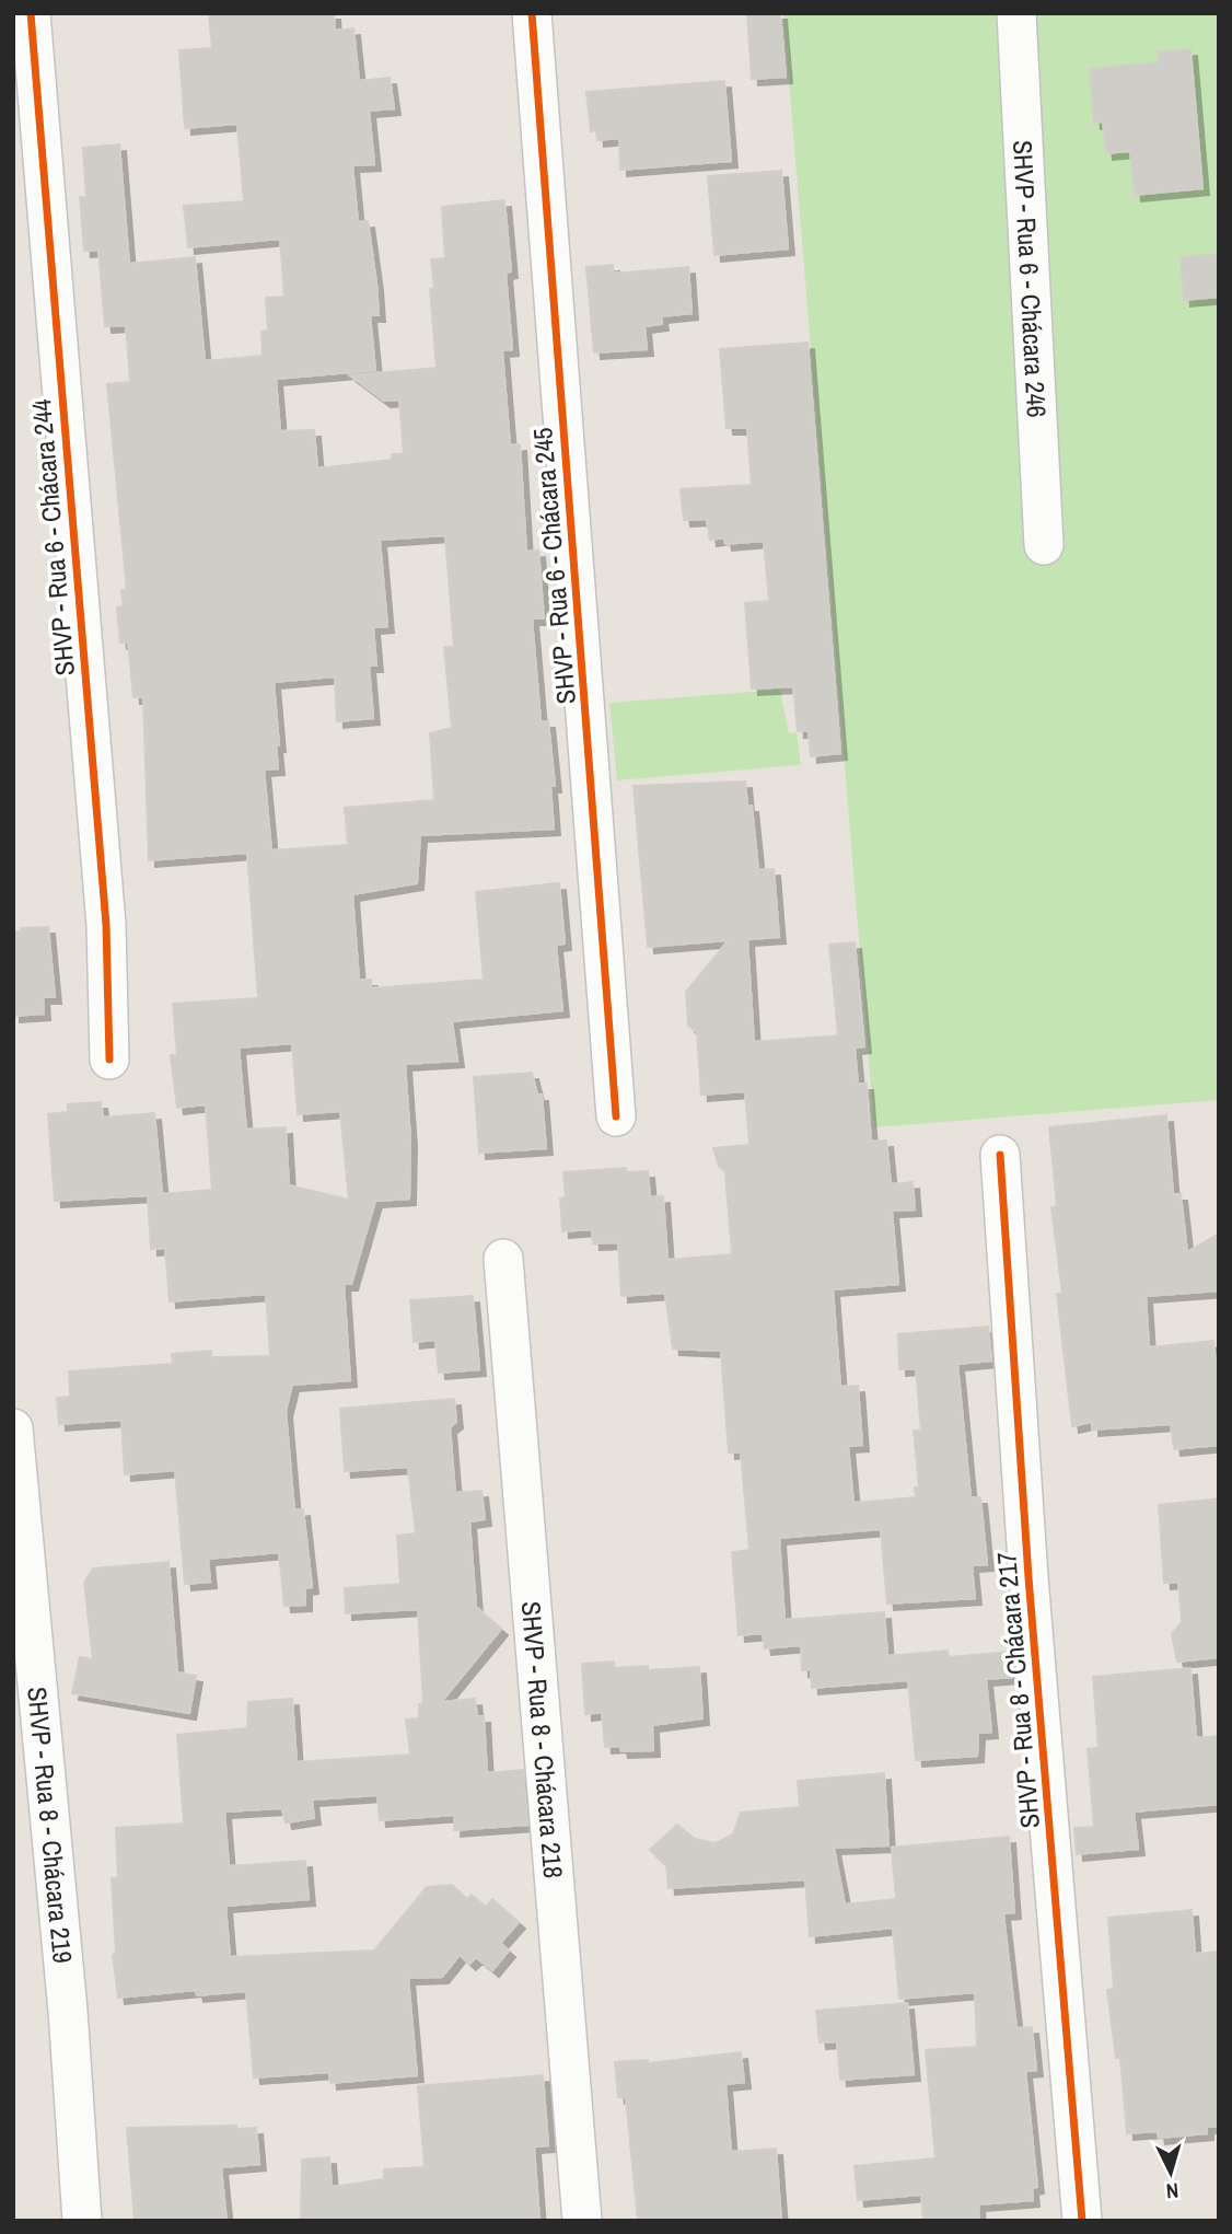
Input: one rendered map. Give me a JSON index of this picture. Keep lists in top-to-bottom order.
{
  "streets": {
    "street": [
      "SHVP - Rua 6 - Chácara 246",
      "SHVP - Rua 6 - Chácara 244",
      "SHVP - Rua 6 - Chácara 245",
      "SHVP - Rua 8 - Chácara 217",
      "SHVP - Rua 8 - Chácara 218",
      "SHVP - Rua 8 - Chácara 219"
    ]
  },
  "north": "bottom"
}
